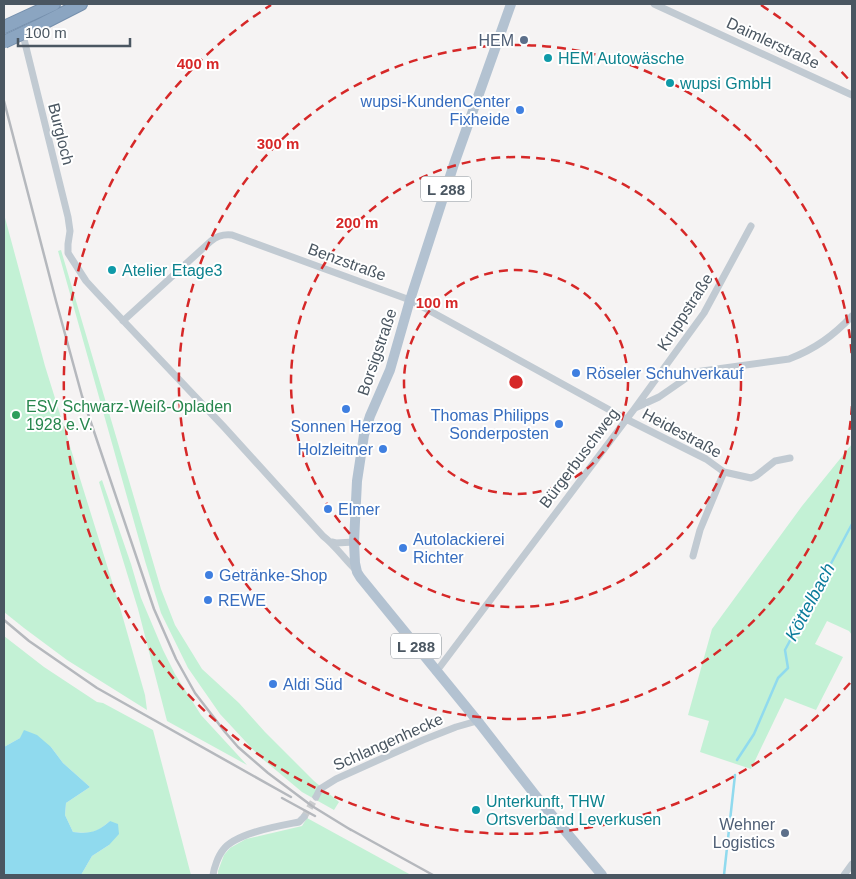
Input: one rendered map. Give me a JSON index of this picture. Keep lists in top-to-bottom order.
{
  "streets": {
    "main road": ["L 288", "Borsigstraße"],
    "street": [
      "Daimlerstraße",
      "Burgloch",
      "Benzstraße",
      "Kruppstraße",
      "Heidestraße",
      "Bürgerbuschweg",
      "Schlangenhecke"
    ]
  },
  "crossings": [
    ["Burgloch", "Benzstraße"],
    ["L 288", "Borsigstraße"],
    ["L 288", "Bürgerbuschweg"],
    ["L 288", "Schlangenhecke"],
    ["Benzstraße", "Borsigstraße"],
    ["Benzstraße", "Heidestraße"],
    ["Benzstraße", "Bürgerbuschweg"],
    ["Kruppstraße", "Bürgerbuschweg"],
    ["Heidestraße", "Bürgerbuschweg"]
  ],
  "water": ["Köttelbach"],
  "places": [
    "HEM",
    "HEM Autowäsche",
    "wupsi GmbH",
    "wupsi-KundenCenter Fixheide",
    "Atelier Etage3",
    "Röseler Schuhverkauf",
    "Sonnen Herzog",
    "ESV Schwarz-Weiß-Opladen 1928 e.V.",
    "Thomas Philipps Sonderposten",
    "Holzleitner",
    "Elmer",
    "Autolackierei Richter",
    "Getränke-Shop",
    "REWE",
    "Aldi Süd",
    "Unterkunft, THW Ortsverband Leverkusen",
    "Wehner Logistics"
  ],
  "scale_bar": "100 m",
  "rings": [
    "400 m",
    "300 m",
    "200 m",
    "100 m"
  ]
}
